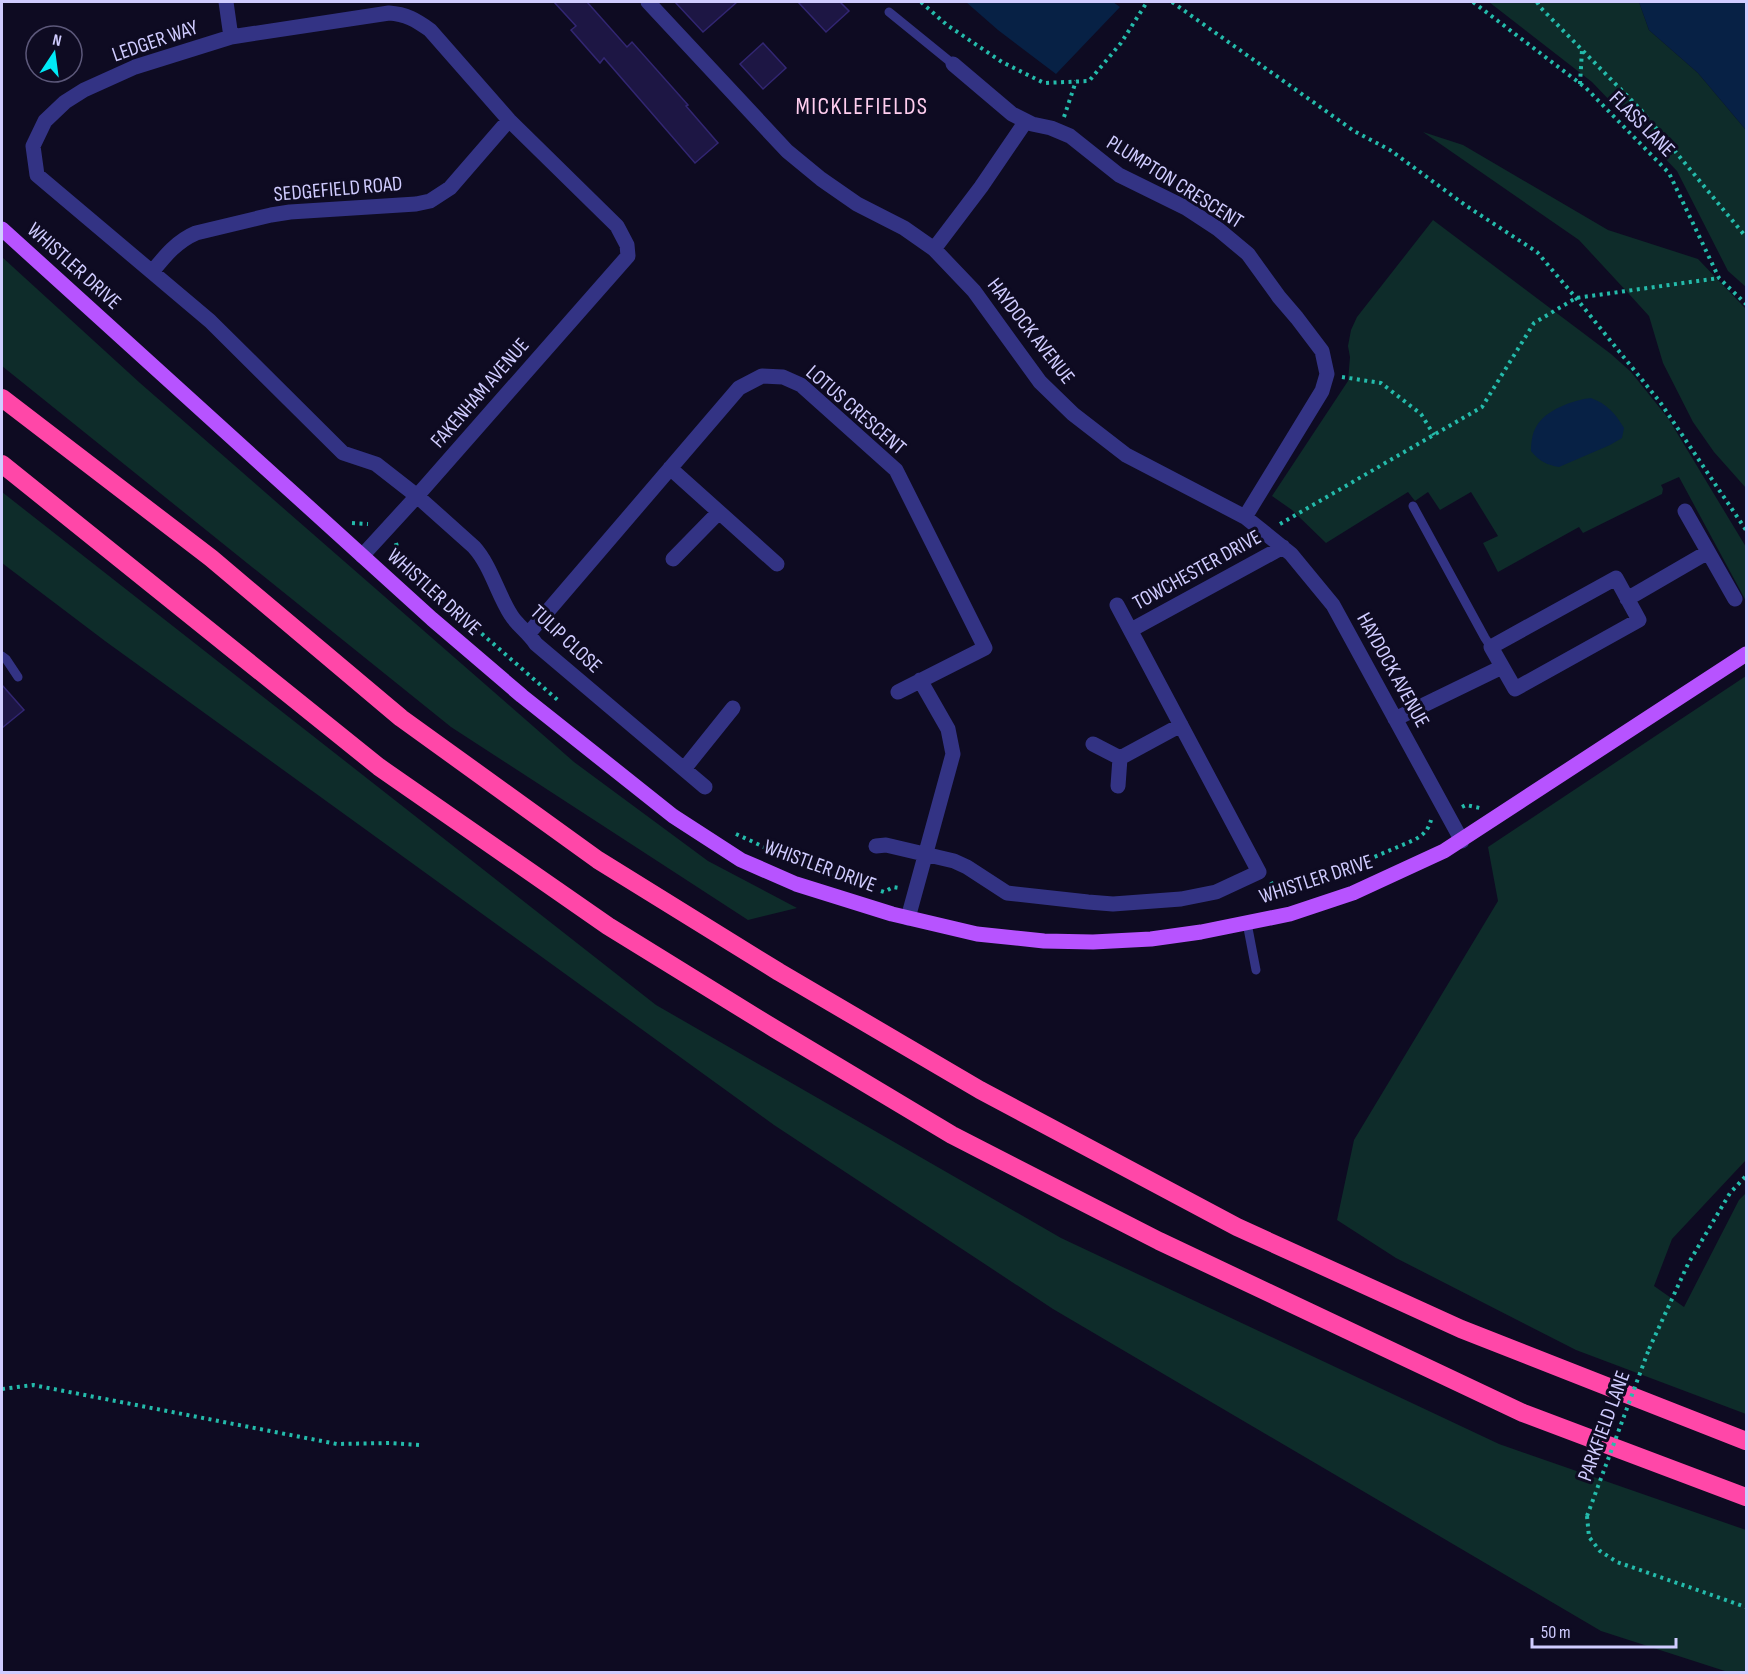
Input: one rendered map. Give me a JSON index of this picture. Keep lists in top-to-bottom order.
{
  "streets": {
    "main road": ["WHISTLER DRIVE"],
    "street": [
      "LEDGER WAY",
      "PLUMPTON CRESCENT",
      "SEDGEFIELD ROAD",
      "HAYDOCK AVENUE",
      "FAKENHAM AVENUE",
      "LOTUS CRESCENT",
      "TOWCHESTER DRIVE",
      "TULIP CLOSE"
    ],
    "path": ["FLASS LANE", "PARKFIELD LANE"]
  },
  "crossings": [
    ["LEDGER WAY", "SEDGEFIELD ROAD"],
    ["LEDGER WAY", "FAKENHAM AVENUE"],
    ["LEDGER WAY", "TULIP CLOSE"],
    ["WHISTLER DRIVE", "HAYDOCK AVENUE"],
    ["WHISTLER DRIVE", "FAKENHAM AVENUE"],
    ["HAYDOCK AVENUE", "TOWCHESTER DRIVE"],
    ["FAKENHAM AVENUE", "TULIP CLOSE"],
    ["LOTUS CRESCENT", "TULIP CLOSE"]
  ],
  "districts": ["MICKLEFIELDS"],
  "scale_bar": "50 m",
  "north": "top"
}
